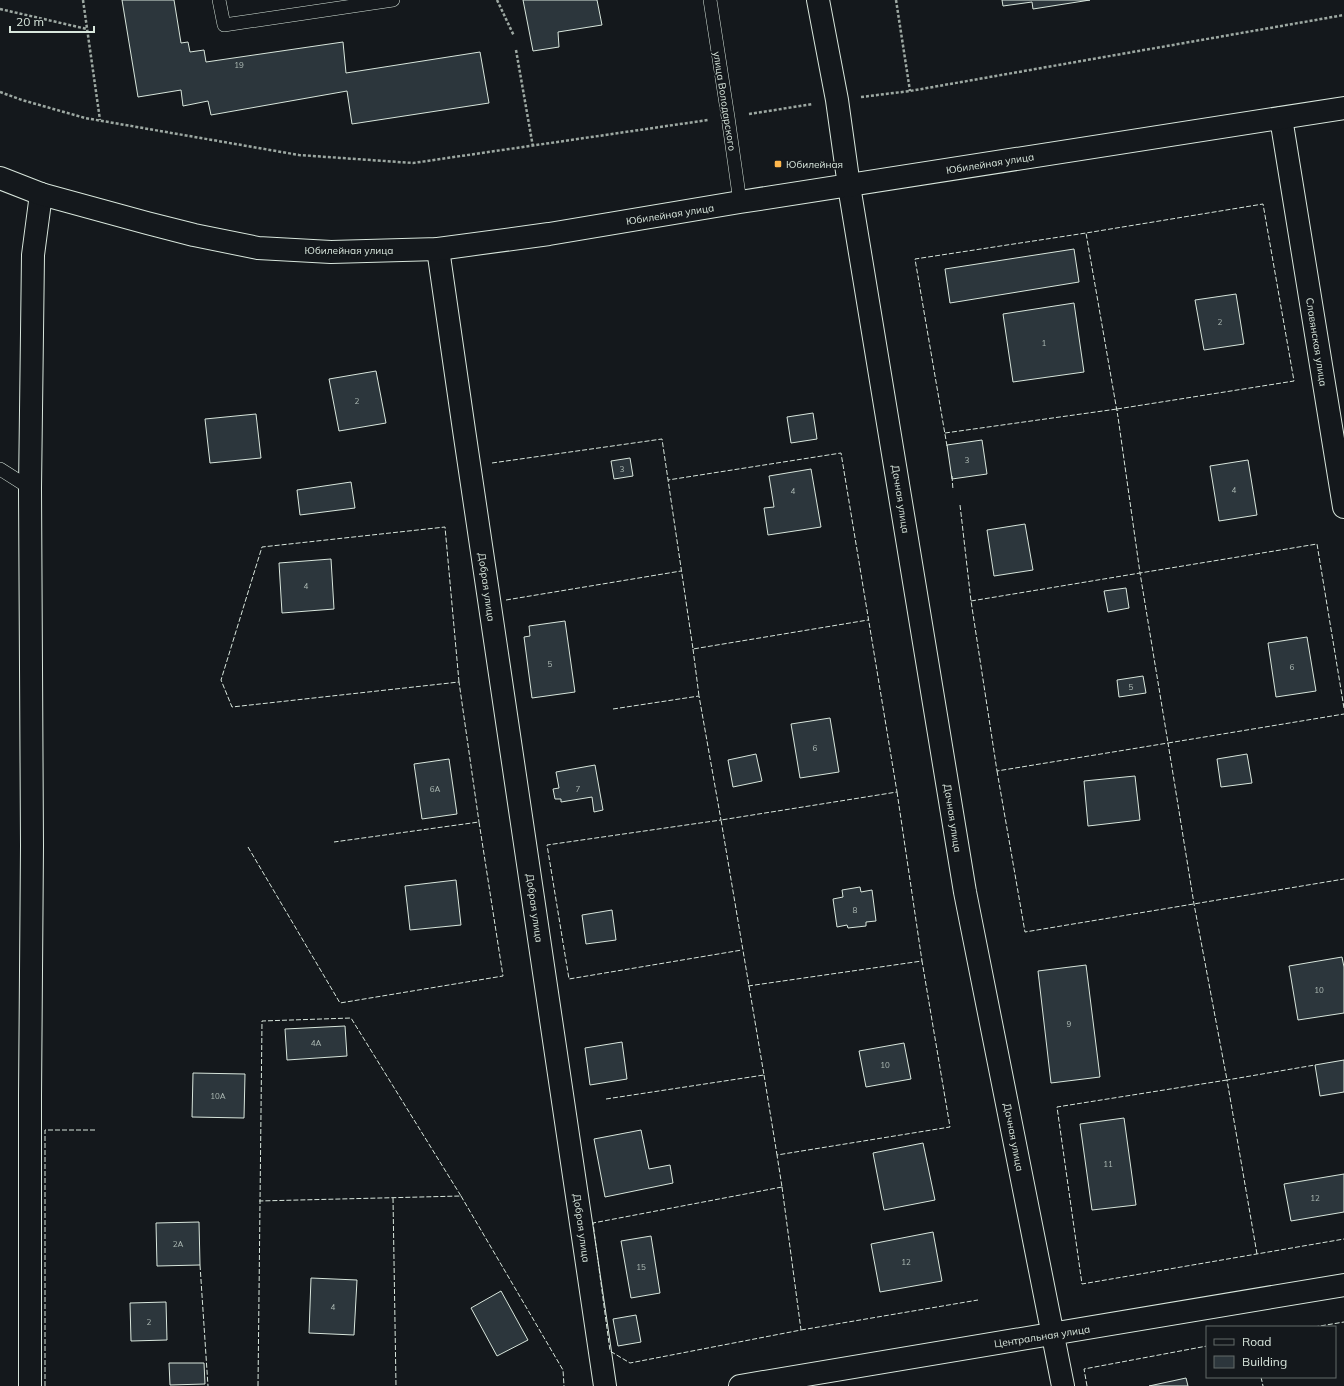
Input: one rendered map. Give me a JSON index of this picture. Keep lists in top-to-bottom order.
{
  "streets": {
    "street": [
      "Юбилейная улица",
      "Славянская улица",
      "Дачная улица",
      "Добрая улица",
      "Центральная улица"
    ],
    "lane": ["улица Володарского"]
  },
  "crossings": [
    ["улица Володарского", "Юбилейная улица"],
    ["Юбилейная улица", "Славянская улица"],
    ["Юбилейная улица", "Дачная улица"],
    ["Юбилейная улица", "Добрая улица"],
    ["Дачная улица", "Центральная улица"]
  ],
  "places": {
    "transit": ["Юбилейная"]
  },
  "house_numbers": [
    "19",
    "2",
    "1",
    "2",
    "3",
    "3",
    "4",
    "4",
    "4",
    "5",
    "6",
    "5",
    "6",
    "6А",
    "7",
    "8",
    "10",
    "9",
    "4А",
    "10",
    "10А",
    "11",
    "12",
    "2А",
    "12",
    "15",
    "4",
    "2"
  ],
  "legend": ["Road", "Building"],
  "scale_bar": "20 m"
}
